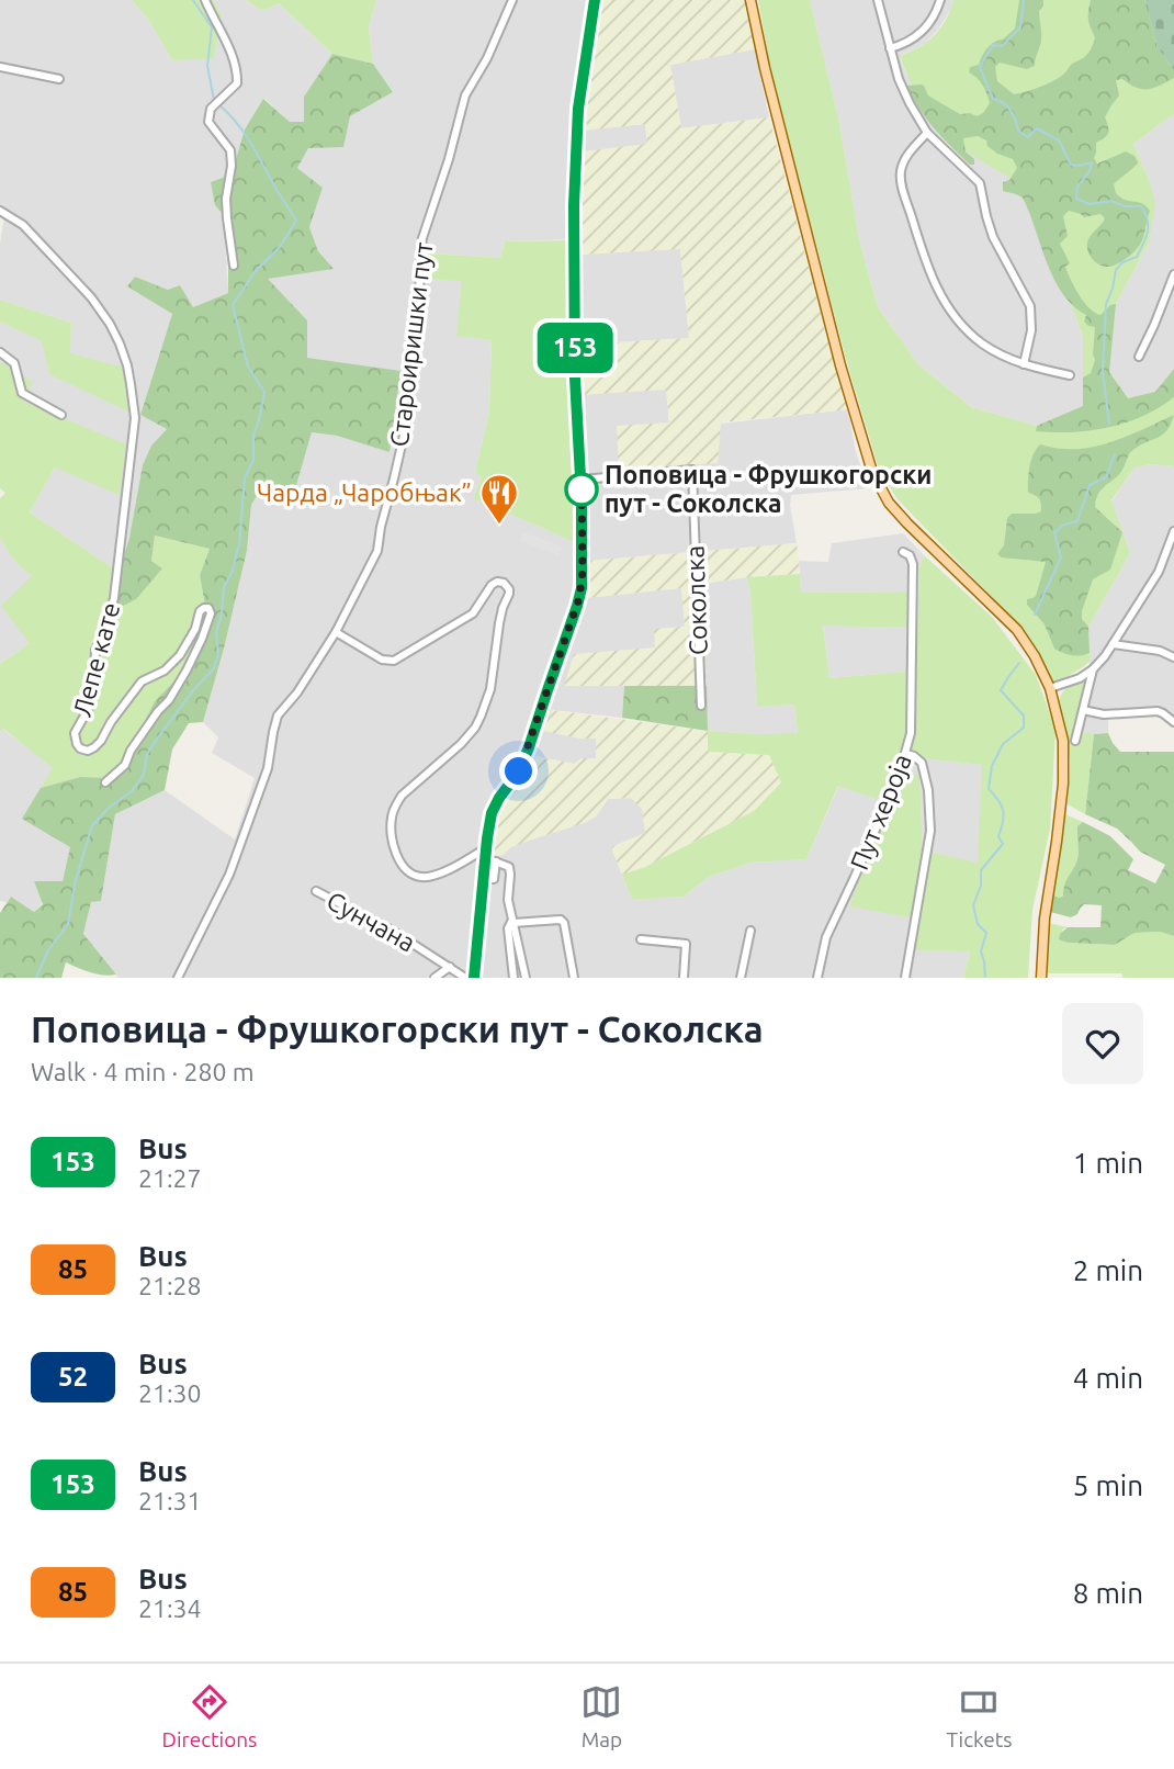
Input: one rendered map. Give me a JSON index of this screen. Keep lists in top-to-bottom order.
{
  "streets": {
    "street": [
      "Староиришки пут",
      "Соколска",
      "Лепе кате",
      "Пут хероја",
      "Сунчана"
    ]
  },
  "places": {
    "other": ["Поповица - Фрушкогорски пут - Соколска"],
    "restaurant": ["Чарда „Чаробњак”"]
  },
  "lines": ["bus line 153"],
  "page": {
    "on_map": "153",
    "heading": ["Поповица - Фрушкогорски пут - Соколска", "Walk · 4 min · 280 m"],
    "list": [
      {
        "mark": "153",
        "name": "Bus",
        "note": "21:27",
        "value": "1 min"
      },
      {
        "mark": "85",
        "name": "Bus",
        "note": "21:28",
        "value": "2 min"
      },
      {
        "mark": "52",
        "name": "Bus",
        "note": "21:30",
        "value": "4 min"
      },
      {
        "mark": "153",
        "name": "Bus",
        "note": "21:31",
        "value": "5 min"
      },
      {
        "mark": "85",
        "name": "Bus",
        "note": "21:34",
        "value": "8 min"
      }
    ],
    "tabs": ["Directions", "Map", "Tickets"]
  }
}
